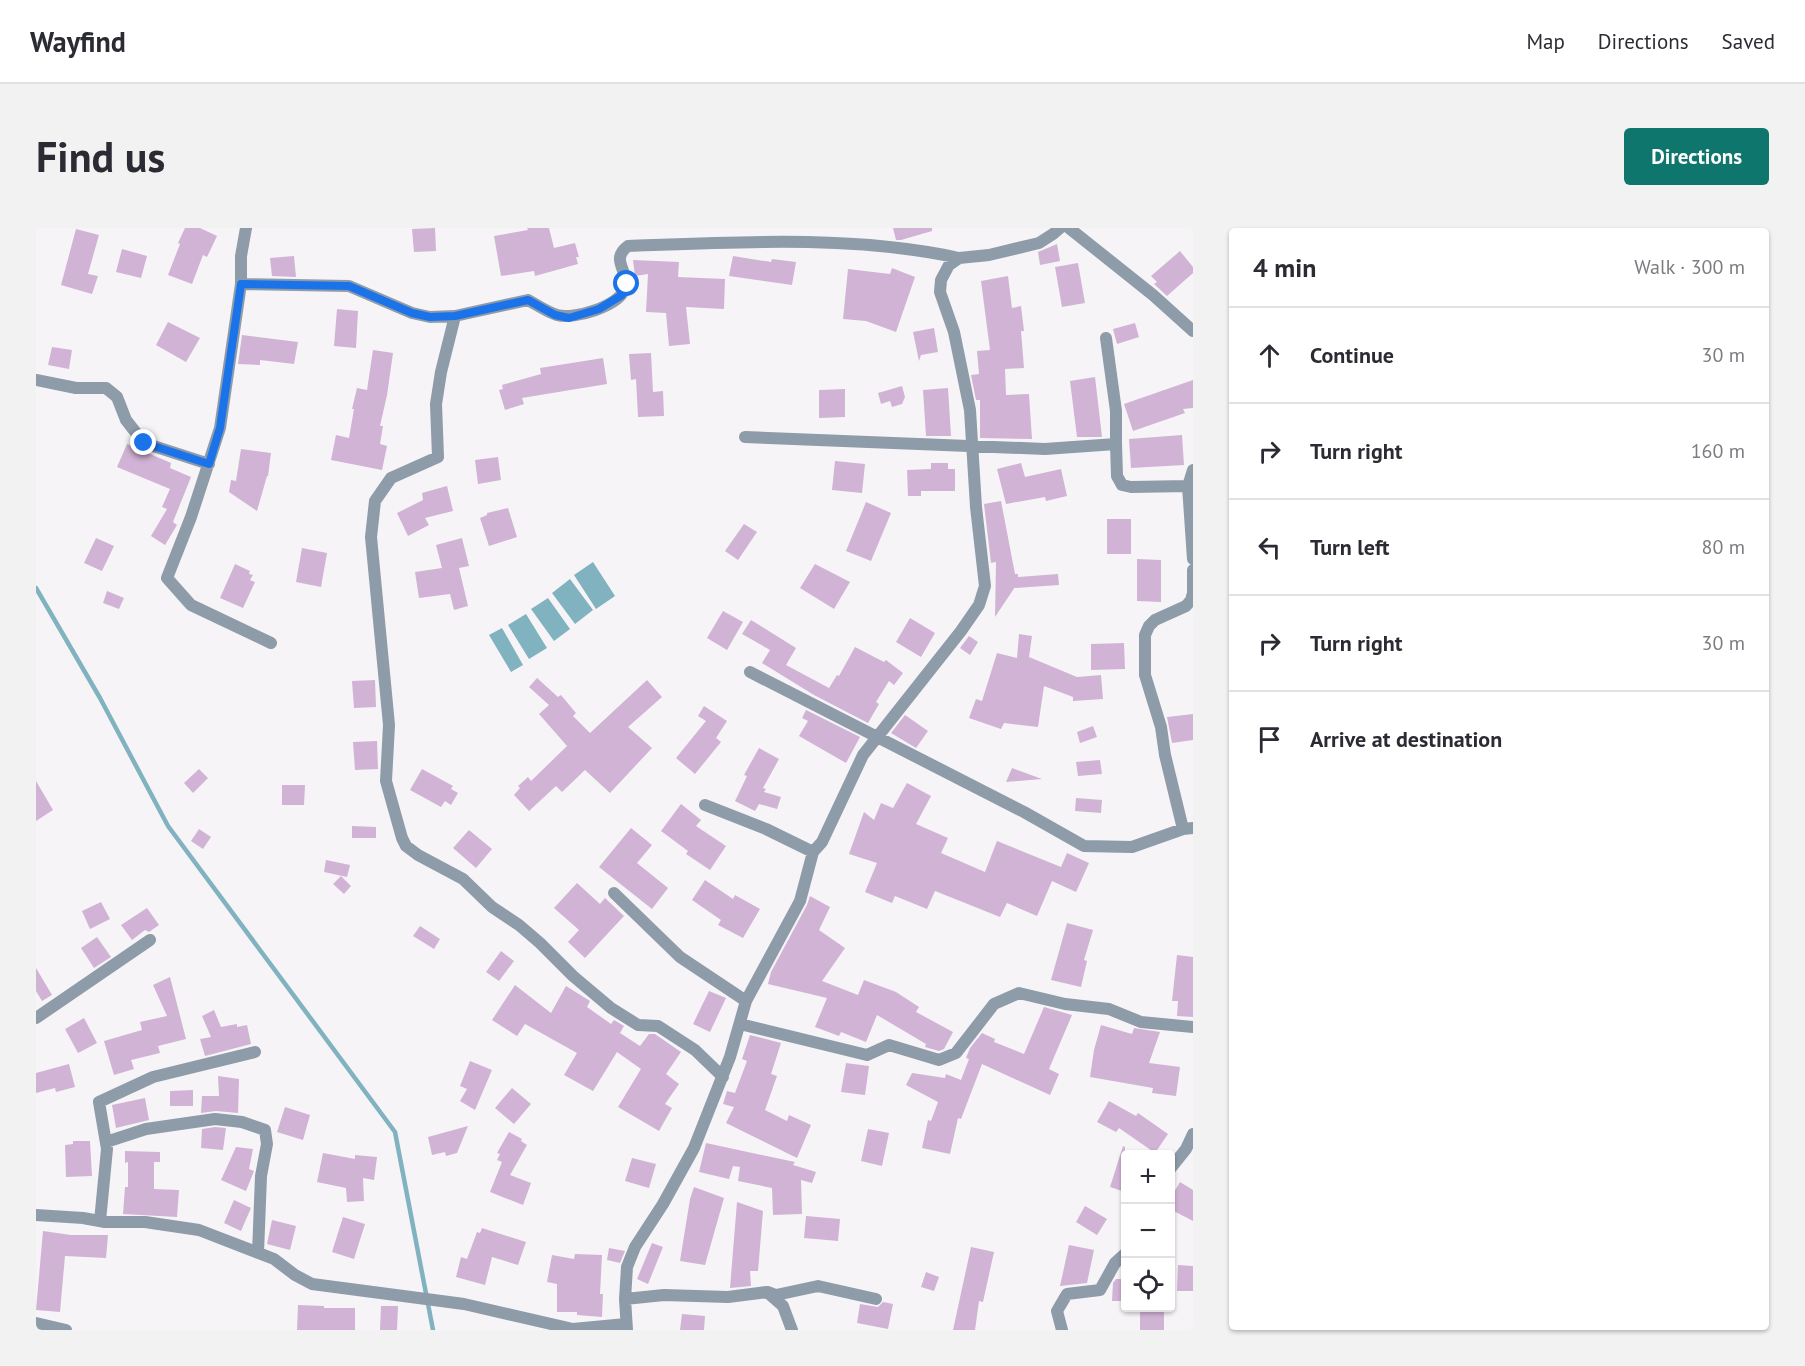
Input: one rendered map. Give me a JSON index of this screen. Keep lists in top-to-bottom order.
{
  "page": {
    "header": "Wayfind",
    "nav": ["Map", "Directions", "Saved"],
    "buttons": "Directions",
    "title": "Find us",
    "heading": ["4 min", "Walk · 300 m"],
    "list": [
      ["Continue", "30 m"],
      ["Turn right", "160 m"],
      ["Turn left", "80 m"],
      ["Turn right", "30 m"],
      "Arrive at destination"
    ],
    "map_buttons": ["+", "−"]
  }
}
